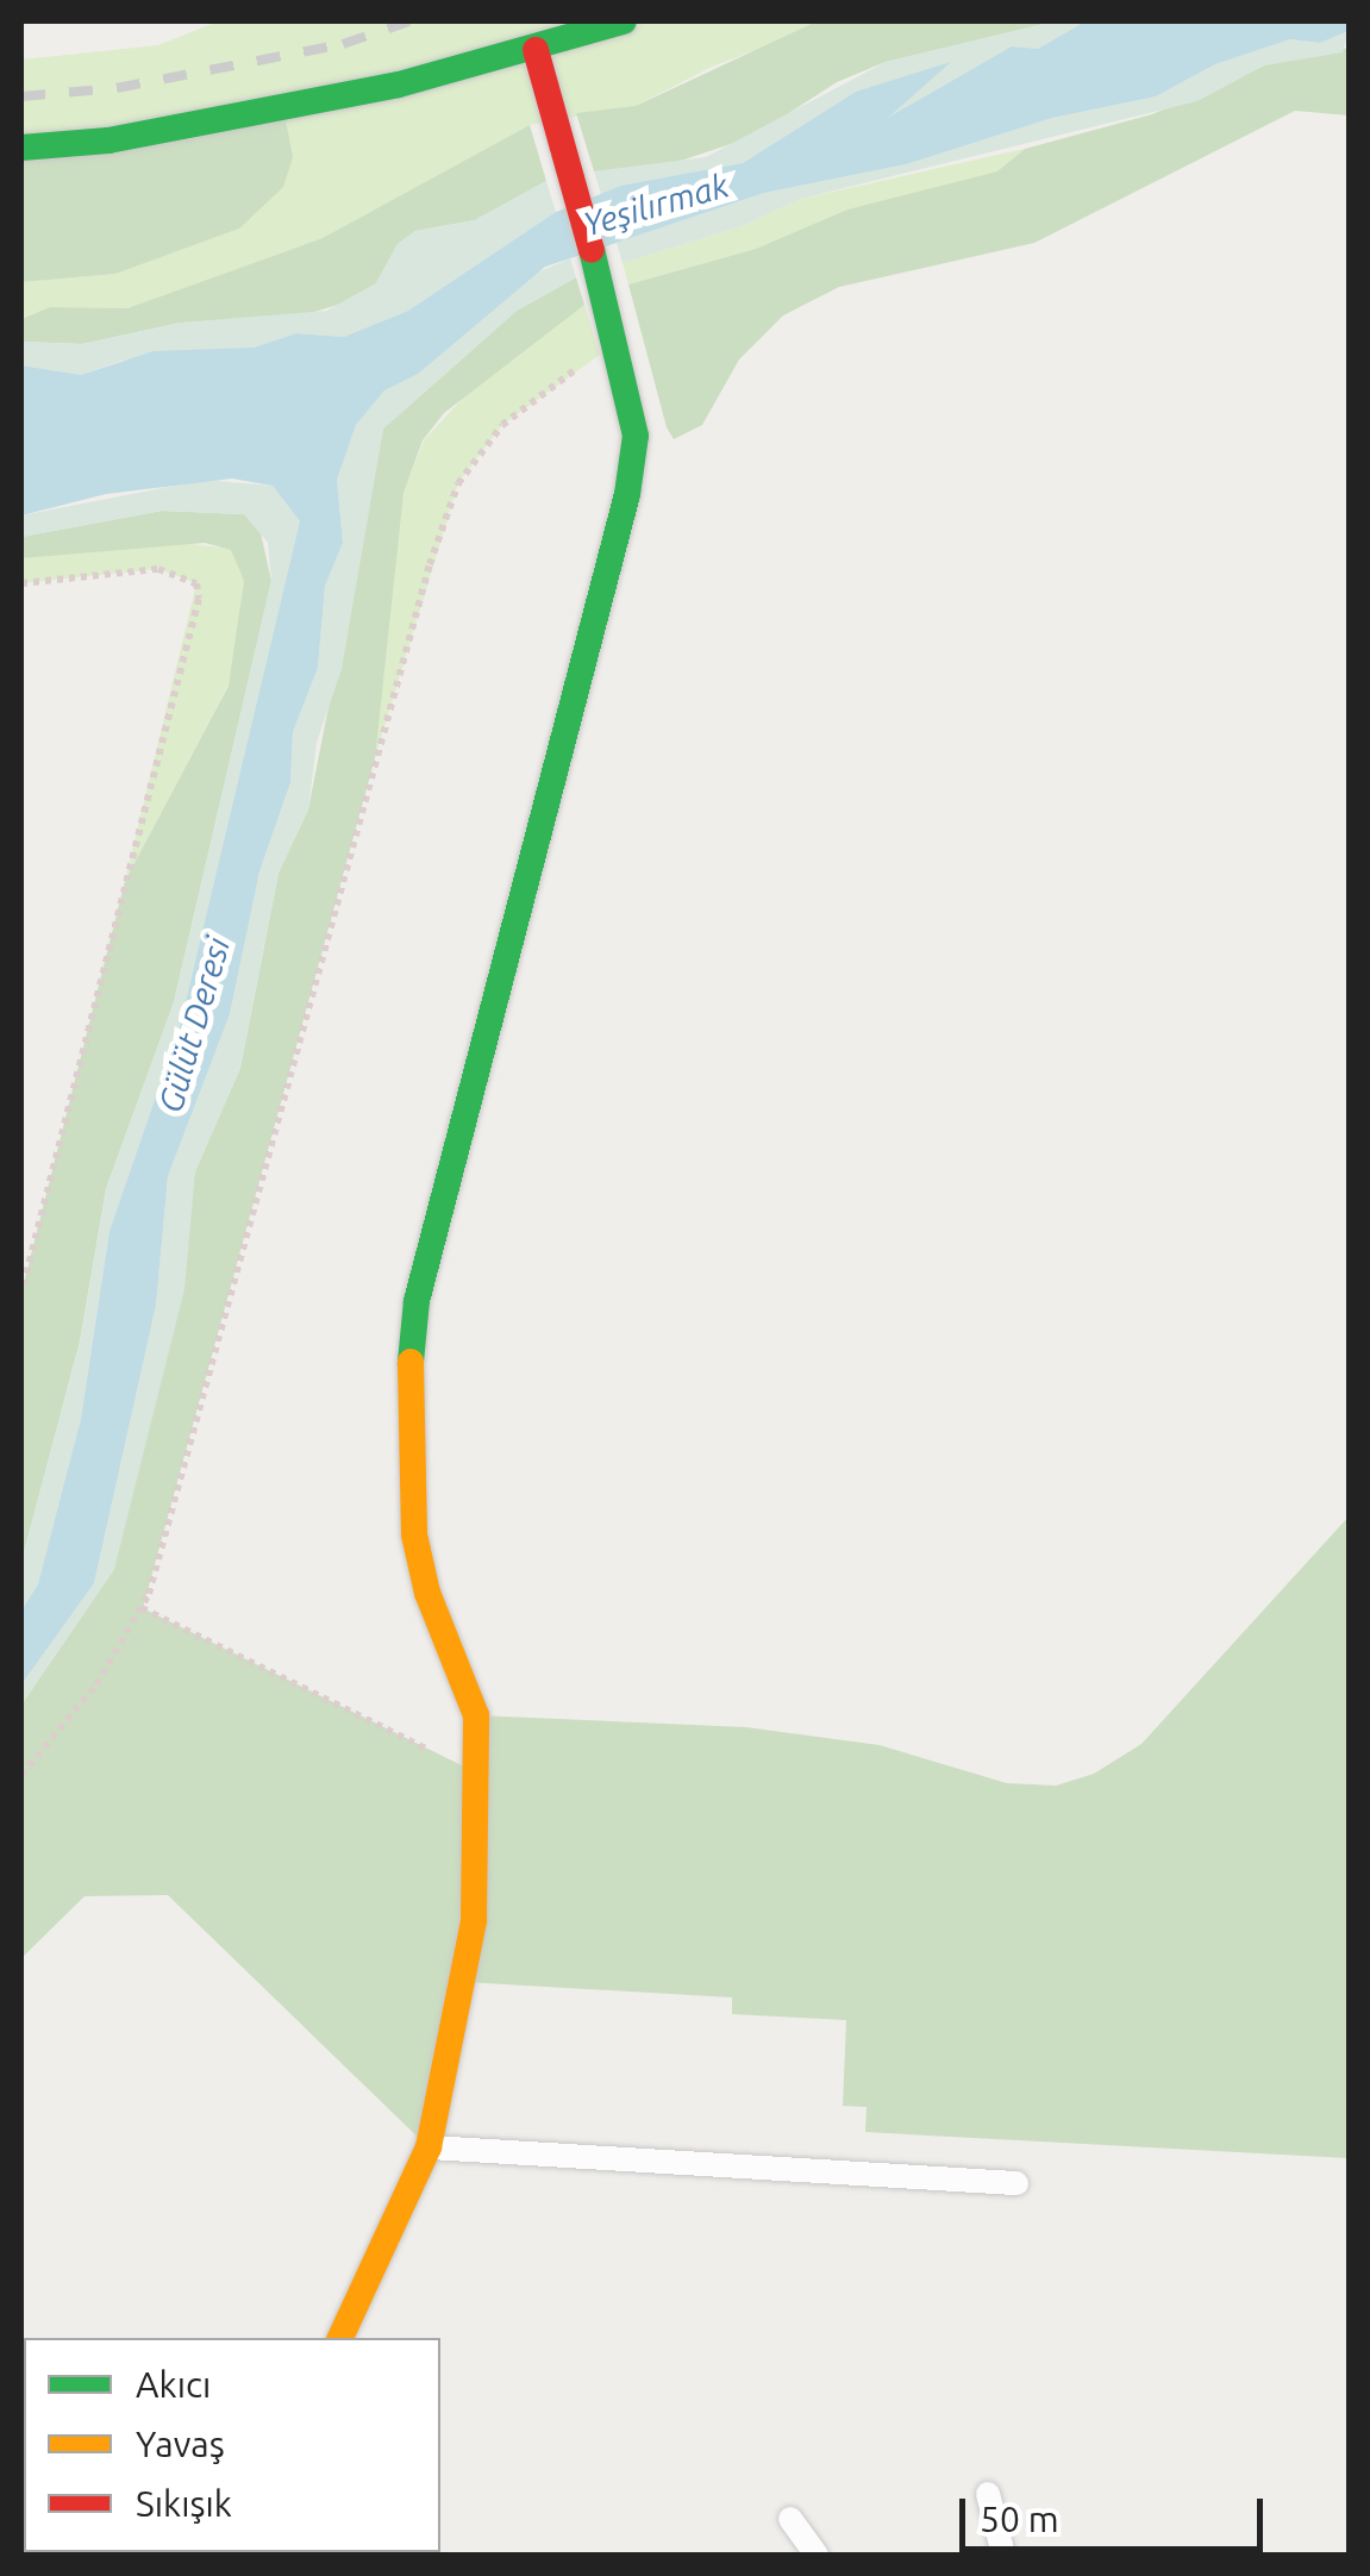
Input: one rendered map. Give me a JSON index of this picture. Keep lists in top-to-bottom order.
{
  "water": ["Yeşilırmak", "Gülüt Deresi"],
  "legend": ["Akıcı", "Yavaş", "Sıkışık"],
  "scale_bar": "50 m"
}
